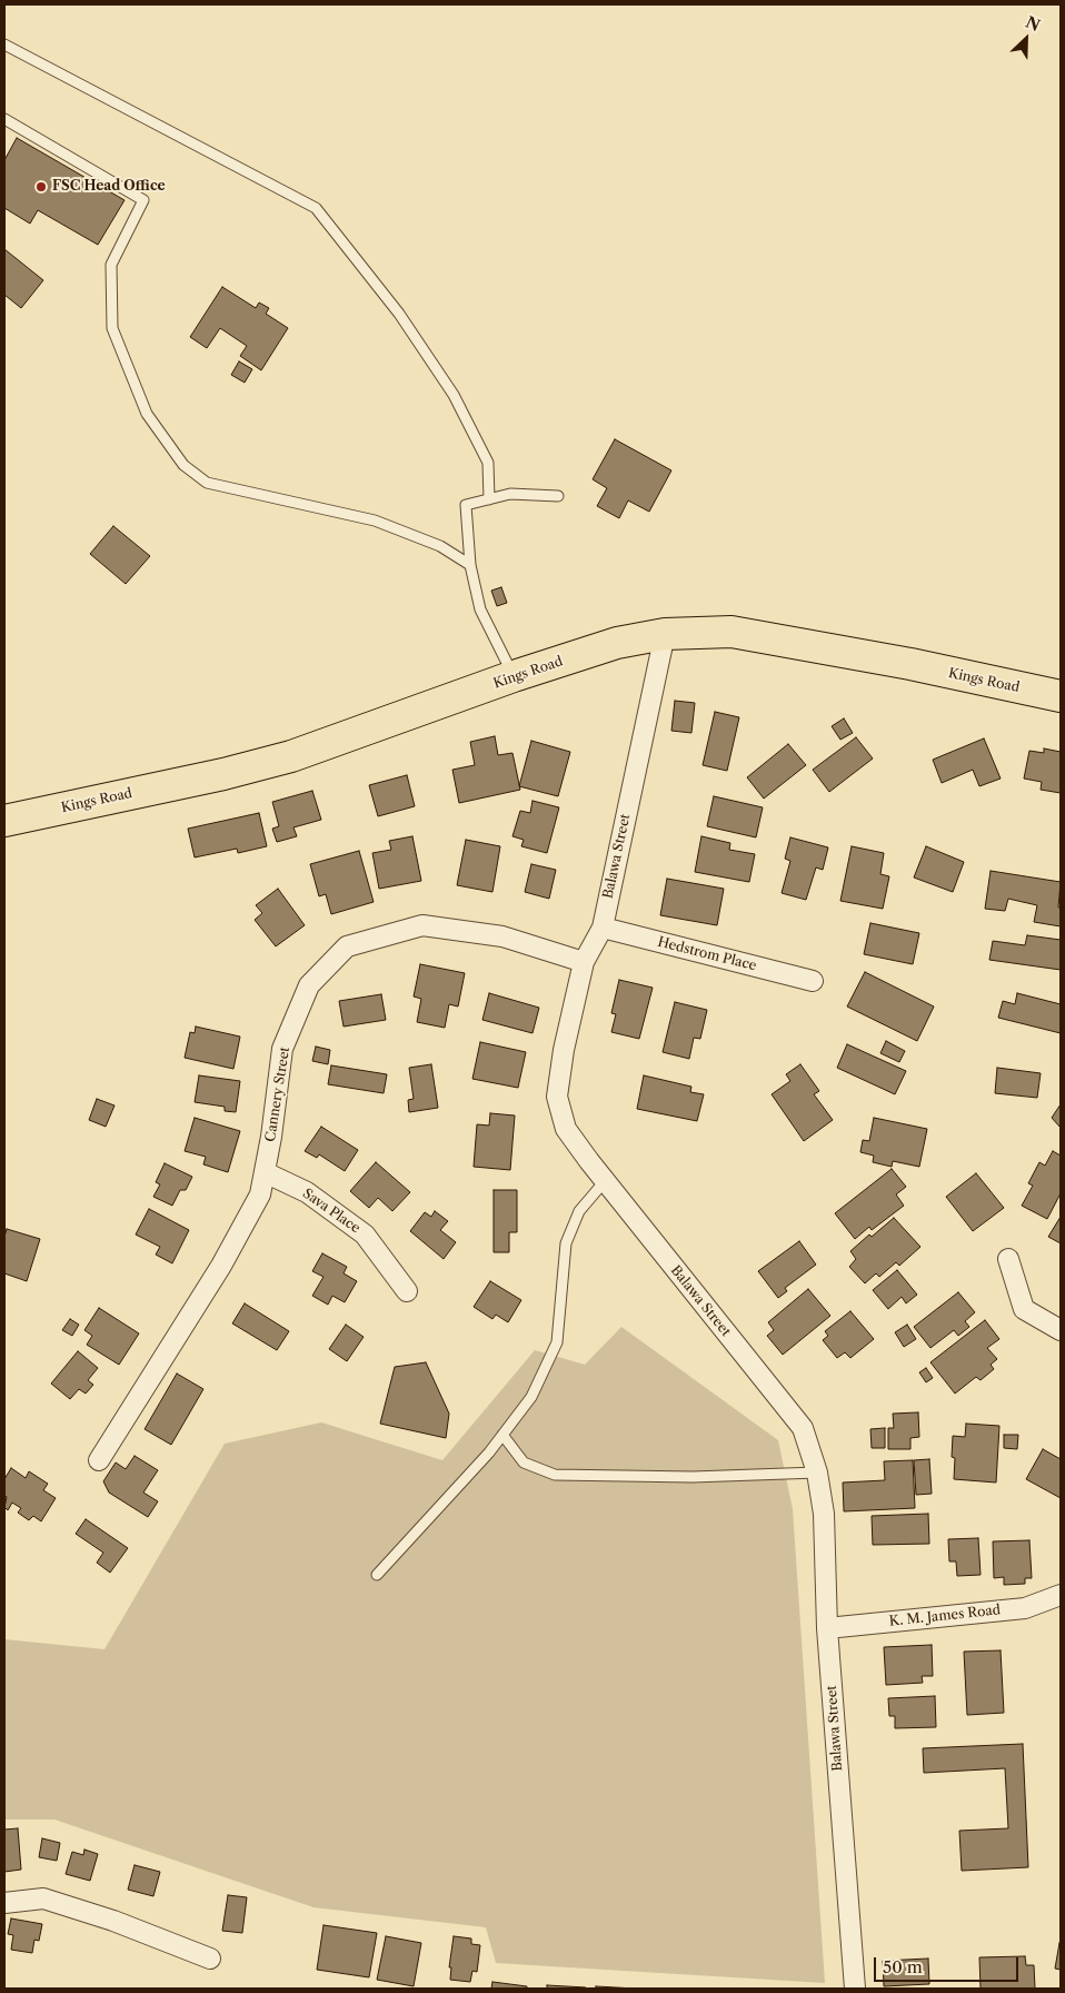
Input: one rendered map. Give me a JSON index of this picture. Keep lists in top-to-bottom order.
{
  "streets": {
    "highway": ["Kings Road"],
    "street": [
      "Balawa Street",
      "Hedstrom Place",
      "Cannery Street",
      "Sava Place",
      "K. M. James Road"
    ]
  },
  "crossings": [
    ["Kings Road", "Balawa Street"],
    ["Balawa Street", "Hedstrom Place"],
    ["Balawa Street", "Cannery Street"],
    ["Balawa Street", "K. M. James Road"],
    ["Cannery Street", "Sava Place"]
  ],
  "places": ["FSC Head Office"],
  "scale_bar": "50 m",
  "north": "top right"
}
